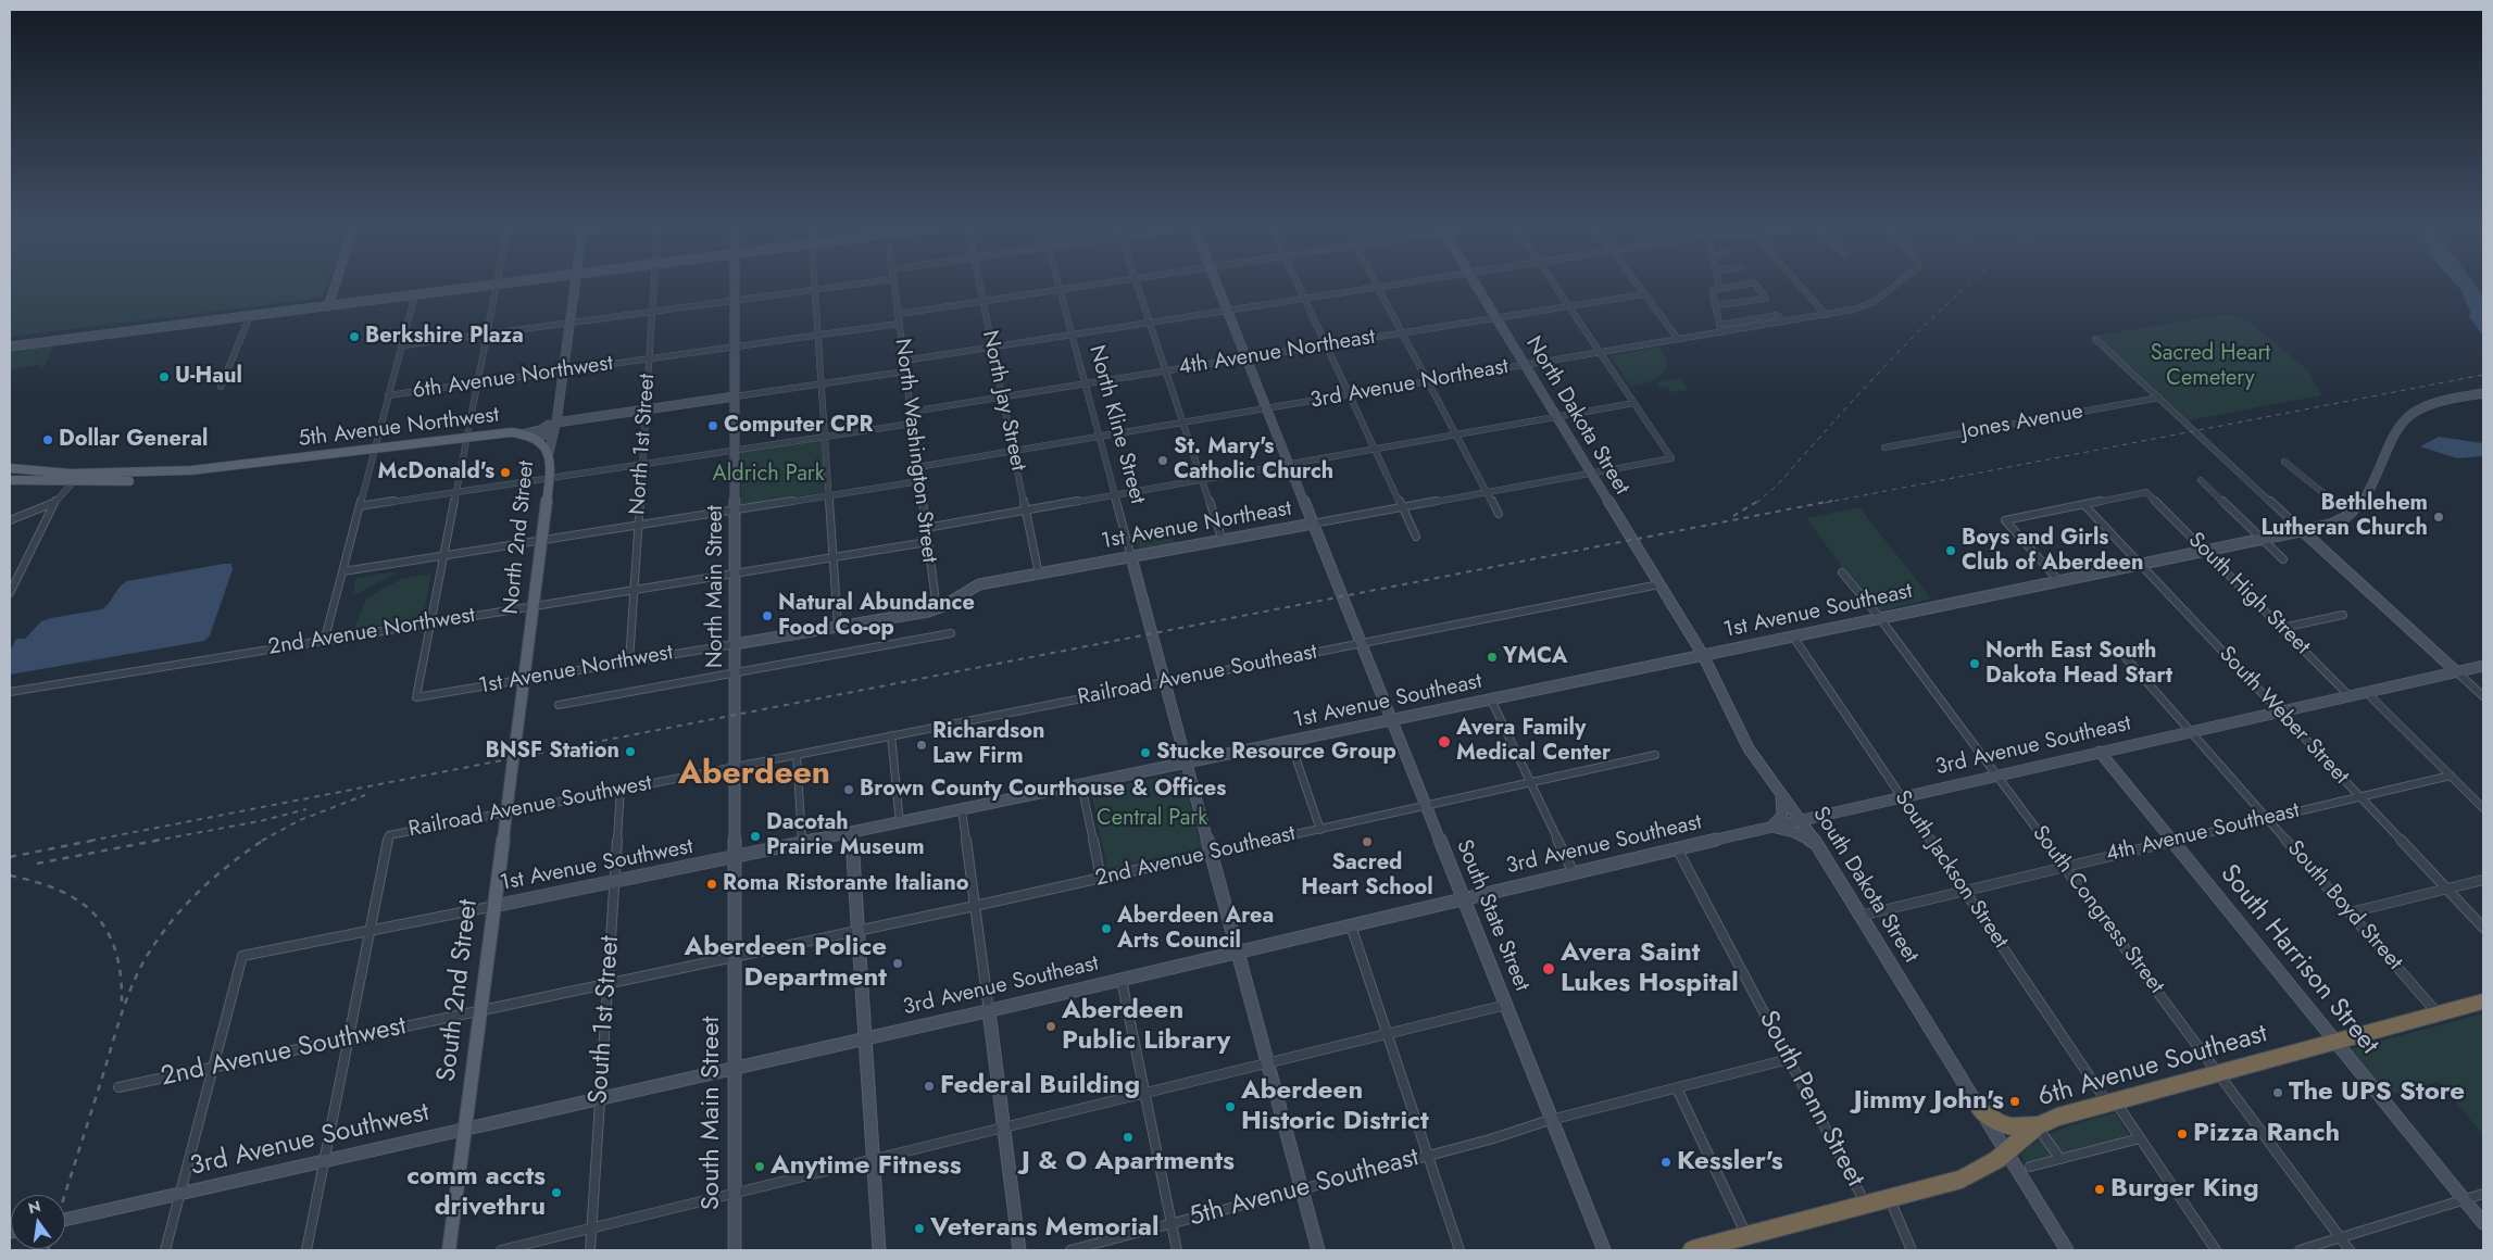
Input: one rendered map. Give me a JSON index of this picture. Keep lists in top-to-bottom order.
{
  "streets": {
    "highway": ["6th Avenue Southeast"],
    "main road": ["5th Avenue Northwest", "North 2nd Street", "South 2nd Street"],
    "street": [
      "4th Avenue Northeast",
      "6th Avenue Northwest",
      "3rd Avenue Northeast",
      "North Jay Street",
      "North Dakota Street",
      "Jones Avenue",
      "North Kline Street",
      "North 1st Street",
      "North Washington Street",
      "1st Avenue Northeast",
      "North Main Street",
      "South High Street",
      "1st Avenue Southeast",
      "2nd Avenue Northwest",
      "1st Avenue Northwest",
      "Railroad Avenue Southeast",
      "South Weber Street",
      "3rd Avenue Southeast",
      "Railroad Avenue Southwest",
      "4th Avenue Southeast",
      "2nd Avenue Southeast",
      "1st Avenue Southwest",
      "South Jackson Street",
      "South Dakota Street",
      "South Boyd Street",
      "South Congress Street",
      "South State Street",
      "South Harrison Street",
      "South 1st Street",
      "2nd Avenue Southwest",
      "South Penn Street",
      "South Main Street",
      "3rd Avenue Southwest",
      "5th Avenue Southeast"
    ]
  },
  "crossings": [
    ["4th Avenue Northeast", "North Jay Street"],
    ["4th Avenue Northeast", "North Dakota Street"],
    ["4th Avenue Northeast", "North Kline Street"],
    ["4th Avenue Northeast", "North Washington Street"],
    ["6th Avenue Northwest", "North 1st Street"],
    ["6th Avenue Northwest", "North Washington Street"],
    ["6th Avenue Northwest", "North Main Street"],
    ["3rd Avenue Northeast", "North Jay Street"],
    ["3rd Avenue Northeast", "North Dakota Street"],
    ["3rd Avenue Northeast", "North Kline Street"],
    ["3rd Avenue Northeast", "North Washington Street"],
    ["North Jay Street", "1st Avenue Northeast"],
    ["North Dakota Street", "1st Avenue Northeast"],
    ["North Dakota Street", "South Dakota Street"],
    ["North Kline Street", "1st Avenue Northeast"],
    ["North Kline Street", "1st Avenue Southeast"],
    ["North Kline Street", "Railroad Avenue Southeast"],
    ["North Kline Street", "3rd Avenue Southeast"],
    ["North Kline Street", "2nd Avenue Southeast"],
    ["North Kline Street", "5th Avenue Southeast"],
    ["5th Avenue Northwest", "North 2nd Street"],
    ["North 1st Street", "2nd Avenue Northwest"],
    ["North 1st Street", "1st Avenue Northwest"],
    ["North Washington Street", "1st Avenue Northeast"],
    ["North Washington Street", "2nd Avenue Northwest"],
    ["1st Avenue Northeast", "North Main Street"],
    ["1st Avenue Northeast", "1st Avenue Northwest"],
    ["North 2nd Street", "2nd Avenue Northwest"],
    ["North 2nd Street", "South 2nd Street"],
    ["North Main Street", "2nd Avenue Northwest"],
    ["North Main Street", "1st Avenue Northwest"],
    ["North Main Street", "South Main Street"],
    ["South High Street", "1st Avenue Southeast"],
    ["South High Street", "South Weber Street"],
    ["South High Street", "3rd Avenue Southeast"],
    ["1st Avenue Southeast", "South Weber Street"],
    ["1st Avenue Southeast", "1st Avenue Southwest"],
    ["1st Avenue Southeast", "South Jackson Street"],
    ["1st Avenue Southeast", "South Dakota Street"],
    ["1st Avenue Southeast", "South Congress Street"],
    ["1st Avenue Southeast", "South State Street"],
    ["1st Avenue Southeast", "South Main Street"],
    ["2nd Avenue Northwest", "1st Avenue Northwest"],
    ["Railroad Avenue Southeast", "Railroad Avenue Southwest"],
    ["Railroad Avenue Southeast", "South Dakota Street"],
    ["Railroad Avenue Southeast", "South State Street"],
    ["Railroad Avenue Southeast", "South Main Street"],
    ["South Weber Street", "3rd Avenue Southeast"],
    ["South Weber Street", "4th Avenue Southeast"],
    ["3rd Avenue Southeast", "South Jackson Street"],
    ["3rd Avenue Southeast", "South Dakota Street"],
    ["3rd Avenue Southeast", "South Boyd Street"],
    ["3rd Avenue Southeast", "South Congress Street"],
    ["3rd Avenue Southeast", "South State Street"],
    ["3rd Avenue Southeast", "South Harrison Street"],
    ["3rd Avenue Southeast", "South Penn Street"],
    ["3rd Avenue Southeast", "South Main Street"],
    ["3rd Avenue Southeast", "3rd Avenue Southwest"],
    ["Railroad Avenue Southwest", "1st Avenue Southwest"],
    ["Railroad Avenue Southwest", "South 1st Street"],
    ["Railroad Avenue Southwest", "South Main Street"],
    ["4th Avenue Southeast", "South Jackson Street"],
    ["4th Avenue Southeast", "South Dakota Street"],
    ["4th Avenue Southeast", "South Boyd Street"],
    ["4th Avenue Southeast", "South Congress Street"],
    ["4th Avenue Southeast", "South Harrison Street"],
    ["2nd Avenue Southeast", "South State Street"],
    ["2nd Avenue Southeast", "2nd Avenue Southwest"],
    ["2nd Avenue Southeast", "South Main Street"],
    ["1st Avenue Southwest", "South 2nd Street"],
    ["1st Avenue Southwest", "South 1st Street"],
    ["1st Avenue Southwest", "2nd Avenue Southwest"],
    ["1st Avenue Southwest", "South Main Street"],
    ["South Jackson Street", "6th Avenue Southeast"],
    ["South Dakota Street", "6th Avenue Southeast"],
    ["South Boyd Street", "6th Avenue Southeast"],
    ["South Congress Street", "6th Avenue Southeast"],
    ["South State Street", "5th Avenue Southeast"],
    ["South Harrison Street", "6th Avenue Southeast"],
    ["South 2nd Street", "2nd Avenue Southwest"],
    ["South 2nd Street", "3rd Avenue Southwest"],
    ["South 1st Street", "2nd Avenue Southwest"],
    ["South 1st Street", "3rd Avenue Southwest"],
    ["2nd Avenue Southwest", "South Main Street"],
    ["6th Avenue Southeast", "South Penn Street"],
    ["South Penn Street", "5th Avenue Southeast"],
    ["South Main Street", "3rd Avenue Southwest"]
  ],
  "districts": ["Aberdeen"],
  "parks": ["Sacred Heart Cemetery", "Aldrich Park", "Central Park"],
  "places": [
    "Berkshire Plaza",
    "U-Haul",
    "Computer CPR",
    "Dollar General",
    "St. Mary's Catholic Church",
    "McDonald's",
    "Bethlehem Lutheran Church",
    "Boys and Girls Club of Aberdeen",
    "Natural Abundance Food Co-op",
    "YMCA",
    "North East South Dakota Head Start",
    "Avera Family Medical Center",
    "Richardson Law Firm",
    "BNSF Station",
    "Stucke Resource Group",
    "Brown County Courthouse & Offices",
    "Dacotah Prairie Museum",
    "Sacred Heart School",
    "Roma Ristorante Italiano",
    "Aberdeen Area Arts Council",
    "Aberdeen Police Department",
    "Avera Saint Lukes Hospital",
    "Aberdeen Public Library",
    "Federal Building",
    "The UPS Store",
    "Jimmy John's",
    "Aberdeen Historic District",
    "Pizza Ranch",
    "J & O Apartments",
    "Kessler's",
    "Anytime Fitness",
    "Burger King",
    "comm accts drivethru",
    "Veterans Memorial"
  ],
  "north": "top"
}
